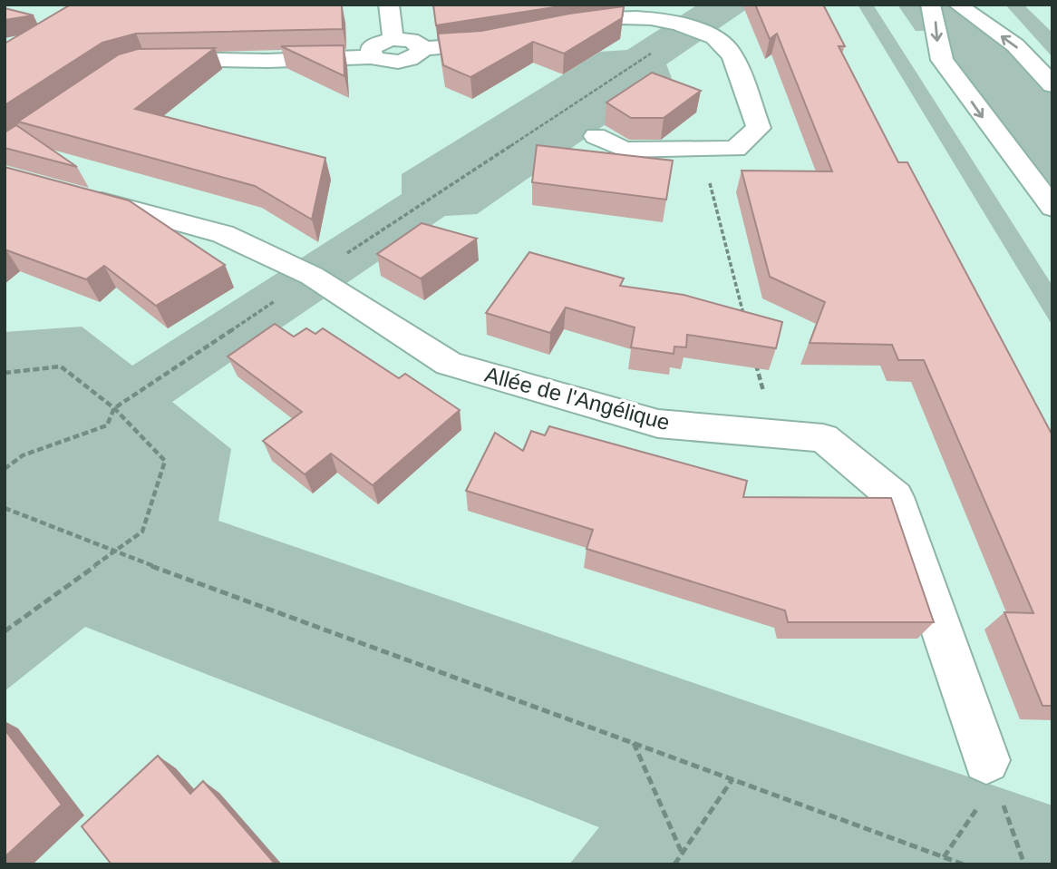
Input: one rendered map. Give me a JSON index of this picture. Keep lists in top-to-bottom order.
{
  "streets": {
    "street": ["Allée de l'Angélique"]
  }
}
